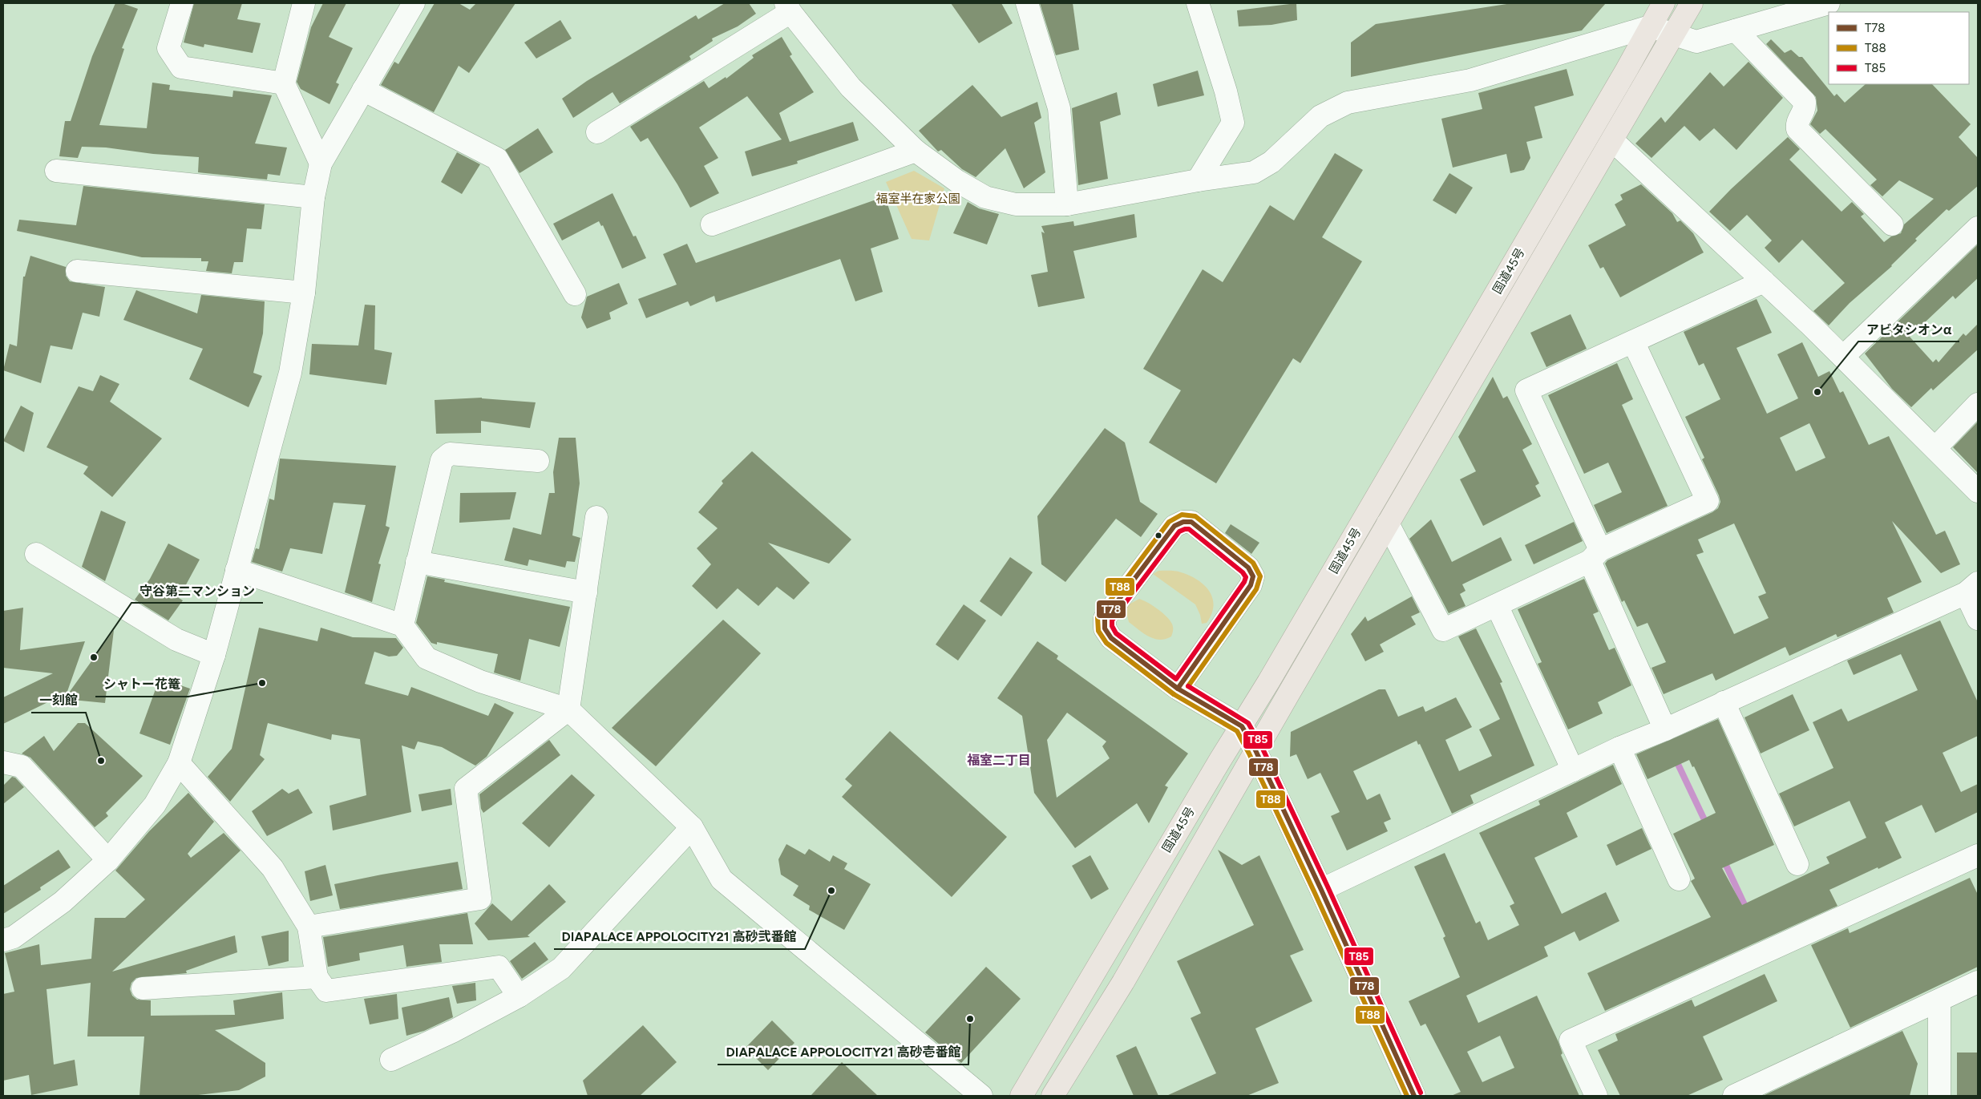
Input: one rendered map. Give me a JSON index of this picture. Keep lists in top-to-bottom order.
{
  "streets": {
    "highway": ["国道45号"]
  },
  "districts": ["福室二丁目"],
  "parks": ["福室半在家公園"],
  "places": [
    "アビタシオンα",
    "守谷第二マンション",
    "シャトー花篭",
    "一刻館",
    "DIAPALACE APPOLOCITY21 高砂弐番館",
    "DIAPALACE APPOLOCITY21 高砂壱番館"
  ],
  "lines": ["transit line T88", "transit line T78", "transit line T85"],
  "legend": ["T78", "T88", "T85"]
}
